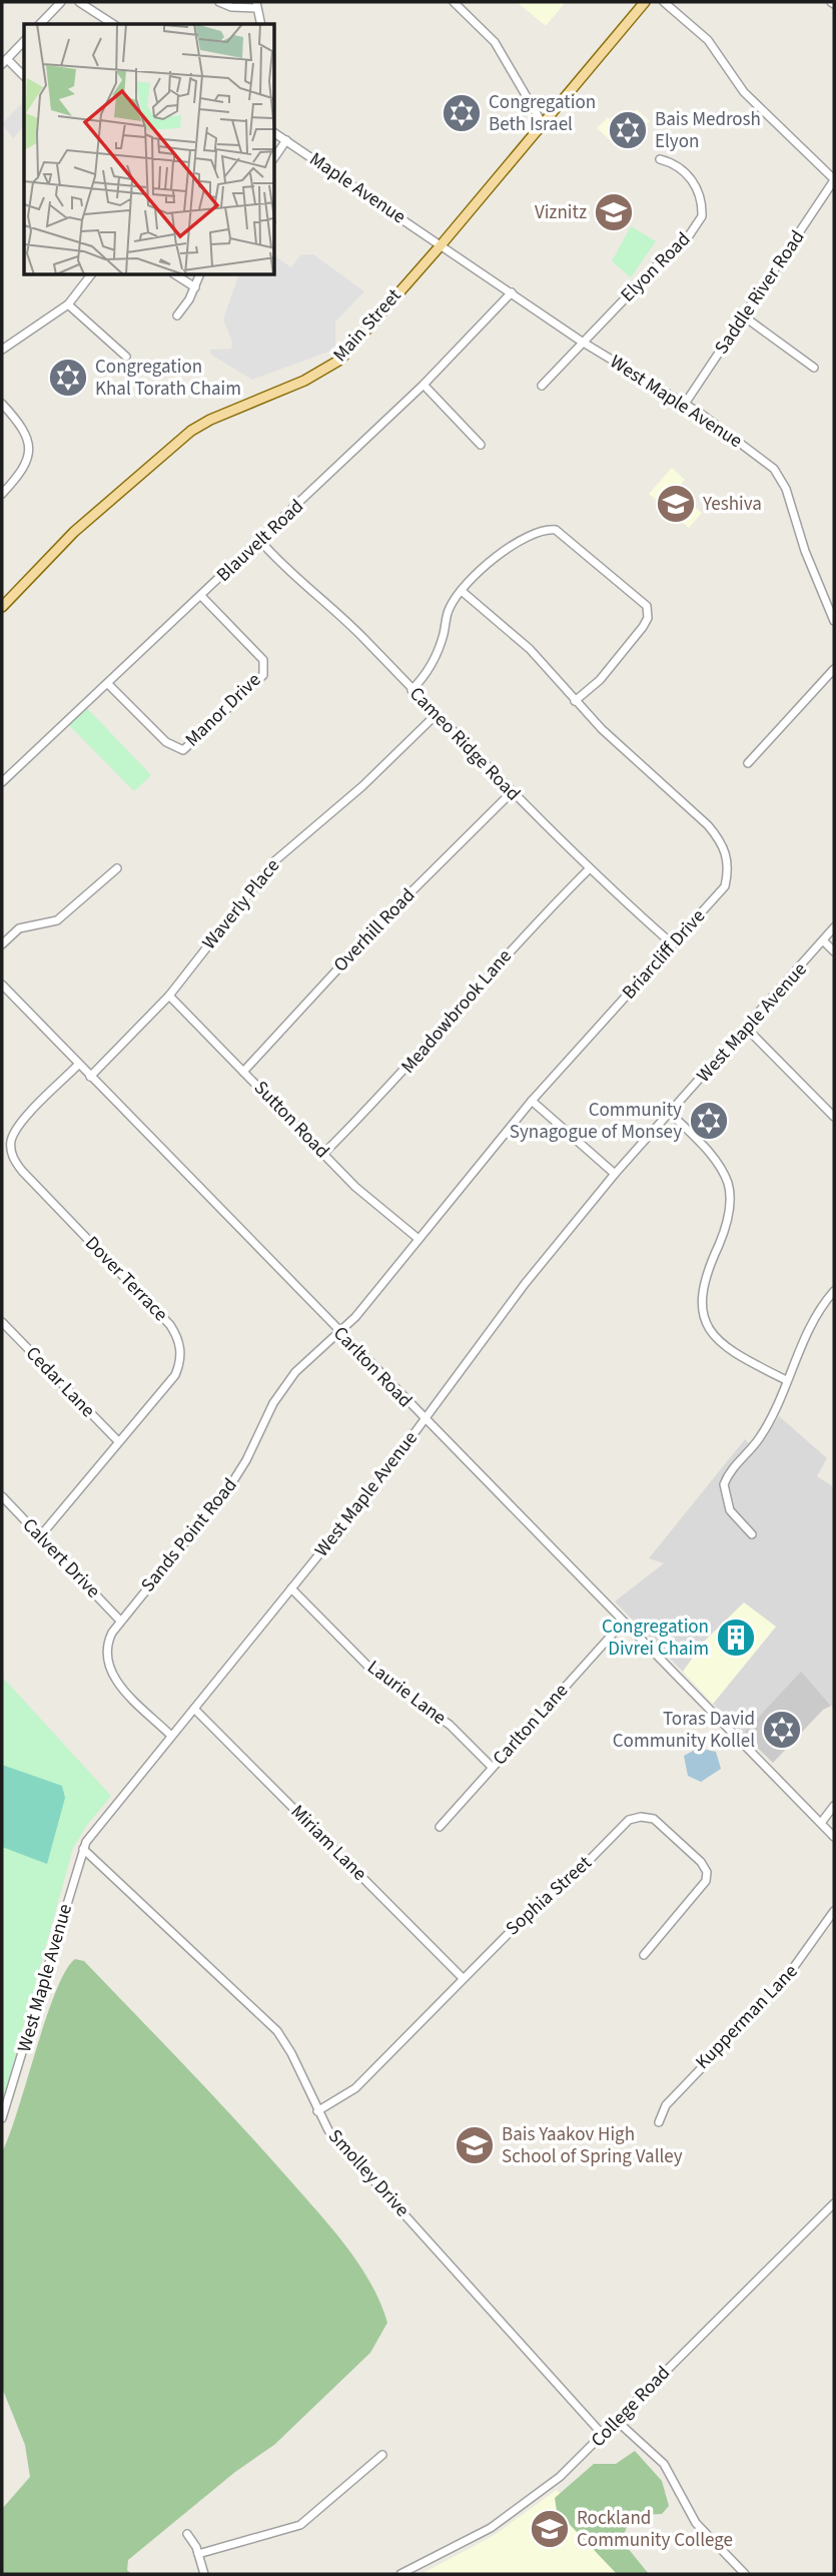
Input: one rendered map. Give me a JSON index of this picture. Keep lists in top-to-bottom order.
{
  "streets": {
    "main road": ["Main Street"],
    "street": [
      "Maple Avenue",
      "Elyon Road",
      "Saddle River Road",
      "West Maple Avenue",
      "Blauvelt Road",
      "Manor Drive",
      "Cameo Ridge Road",
      "Waverly Place",
      "Overhill Road",
      "Briarcliff Drive",
      "Meadowbrook Lane",
      "Sutton Road",
      "Dover Terrace",
      "Carlton Road",
      "Cedar Lane",
      "Sands Point Road",
      "Calvert Drive",
      "Laurie Lane",
      "Carlton Lane",
      "Miriam Lane",
      "Sophia Street",
      "Kupperman Lane",
      "Smolley Drive",
      "College Road"
    ]
  },
  "crossings": [
    ["Maple Avenue", "Main Street"],
    ["Maple Avenue", "West Maple Avenue"],
    ["Elyon Road", "West Maple Avenue"],
    ["Saddle River Road", "West Maple Avenue"],
    ["Main Street", "West Maple Avenue"],
    ["West Maple Avenue", "Blauvelt Road"],
    ["West Maple Avenue", "Carlton Road"],
    ["West Maple Avenue", "Sands Point Road"],
    ["West Maple Avenue", "Laurie Lane"],
    ["West Maple Avenue", "Miriam Lane"],
    ["West Maple Avenue", "Smolley Drive"],
    ["Blauvelt Road", "Manor Drive"],
    ["Blauvelt Road", "Cameo Ridge Road"],
    ["Cameo Ridge Road", "Waverly Place"],
    ["Cameo Ridge Road", "Overhill Road"],
    ["Cameo Ridge Road", "Briarcliff Drive"],
    ["Cameo Ridge Road", "Meadowbrook Lane"],
    ["Waverly Place", "Sutton Road"],
    ["Waverly Place", "Carlton Road"],
    ["Overhill Road", "Sutton Road"],
    ["Briarcliff Drive", "Sutton Road"],
    ["Briarcliff Drive", "Carlton Road"],
    ["Briarcliff Drive", "Sands Point Road"],
    ["Meadowbrook Lane", "Sutton Road"],
    ["Dover Terrace", "Carlton Road"],
    ["Dover Terrace", "Cedar Lane"],
    ["Dover Terrace", "Calvert Drive"],
    ["Carlton Road", "Sands Point Road"],
    ["Carlton Road", "Carlton Lane"],
    ["Sands Point Road", "Calvert Drive"],
    ["Laurie Lane", "Carlton Lane"],
    ["Miriam Lane", "Sophia Street"],
    ["Sophia Street", "Smolley Drive"],
    ["Smolley Drive", "College Road"]
  ],
  "places": {
    "synagogue": [
      "Congregation Beth Israel",
      "Bais Medrosh Elyon",
      "Congregation Khal Torath Chaim",
      "Community Synagogue of Monsey",
      "Toras David Community Kollel"
    ],
    "school or university": [
      "Viznitz",
      "Yeshiva",
      "Bais Yaakov High School of Spring Valley",
      "Rockland Community College"
    ],
    "building": ["Congregation Divrei Chaim"]
  }
}
